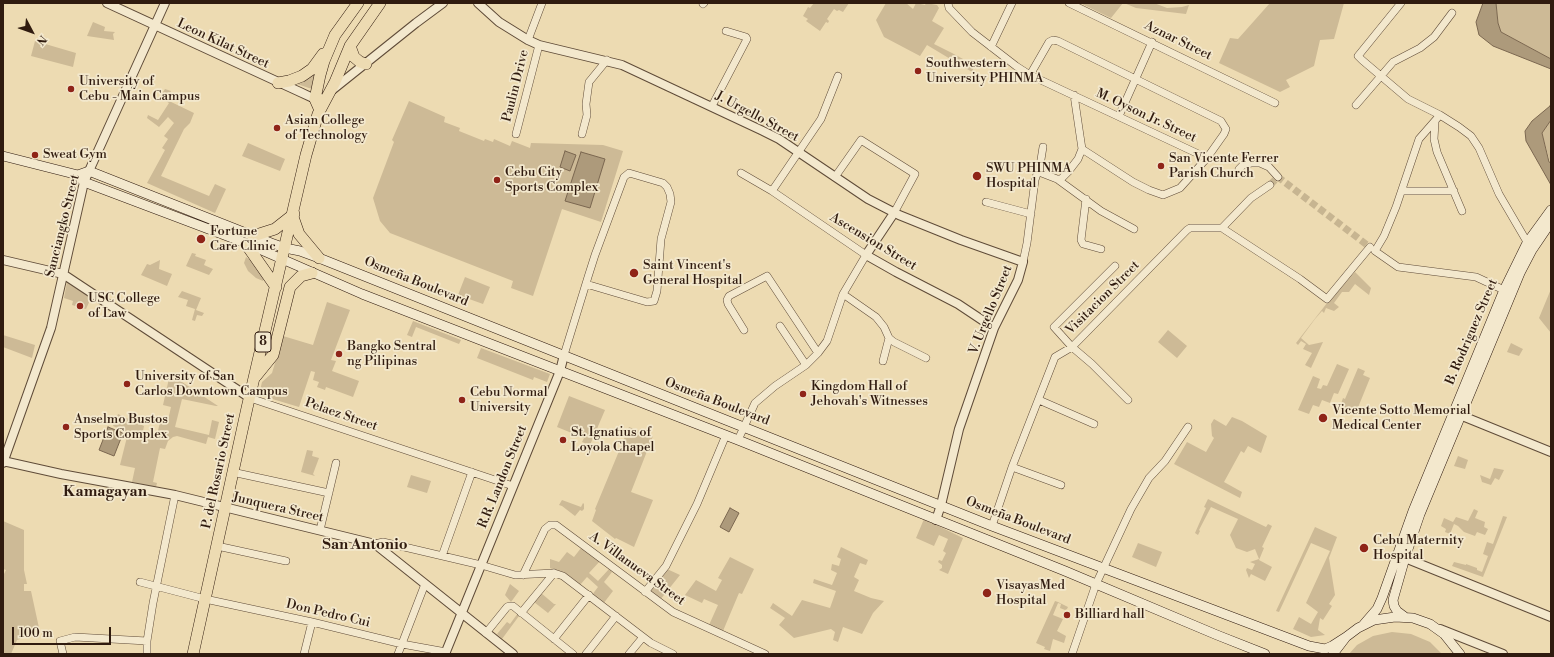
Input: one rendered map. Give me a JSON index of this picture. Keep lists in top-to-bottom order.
{
  "streets": {
    "main road": [
      "Osmeña Boulevard",
      "B. Rodriguez Street",
      "8",
      "P. del Rosario Street"
    ],
    "street": [
      "Aznar Street",
      "Leon Kilat Street",
      "Paulin Drive",
      "M. Oyson Jr. Street",
      "J. Urgello Street",
      "Sanciangko Street",
      "Ascension Street",
      "Visitacion Street",
      "V. Urgello Street",
      "Pelaez Street",
      "R.R. Landon Street",
      "Junquera Street",
      "A. Villanueva Street",
      "Don Pedro Cui"
    ]
  },
  "crossings": [
    ["Leon Kilat Street", "Sanciangko Street"],
    ["Leon Kilat Street", "8"],
    ["Leon Kilat Street", "P. del Rosario Street"],
    ["Paulin Drive", "J. Urgello Street"],
    ["J. Urgello Street", "V. Urgello Street"],
    ["Sanciangko Street", "Osmeña Boulevard"],
    ["Sanciangko Street", "Pelaez Street"],
    ["Sanciangko Street", "Junquera Street"],
    ["Ascension Street", "V. Urgello Street"],
    ["Osmeña Boulevard", "Visitacion Street"],
    ["Osmeña Boulevard", "V. Urgello Street"],
    ["Osmeña Boulevard", "P. del Rosario Street"],
    ["Osmeña Boulevard", "R.R. Landon Street"],
    ["8", "P. del Rosario Street"],
    ["Pelaez Street", "P. del Rosario Street"],
    ["Pelaez Street", "R.R. Landon Street"],
    ["P. del Rosario Street", "Junquera Street"],
    ["P. del Rosario Street", "Don Pedro Cui"],
    ["R.R. Landon Street", "Junquera Street"],
    ["R.R. Landon Street", "Don Pedro Cui"]
  ],
  "districts": ["Kamagayan", "San Antonio"],
  "places": [
    "Southwestern University PHINMA",
    "University of Cebu - Main Campus",
    "Asian College of Technology",
    "Sweat Gym",
    "San Vicente Ferrer Parish Church",
    "SWU PHINMA Hospital",
    "Cebu City Sports Complex",
    "Fortune Care Clinic",
    "Saint Vincent's General Hospital",
    "USC College of Law",
    "Bangko Sentral ng Pilipinas",
    "University of San Carlos Downtown Campus",
    "Kingdom Hall of Jehovah's Witnesses",
    "Cebu Normal University",
    "Vicente Sotto Memorial Medical Center",
    "Anselmo Bustos Sports Complex",
    "St. Ignatius of Loyola Chapel",
    "Cebu Maternity Hospital",
    "VisayasMed Hospital",
    "Billiard hall"
  ],
  "scale_bar": "100 m",
  "north": "bottom right"
}
